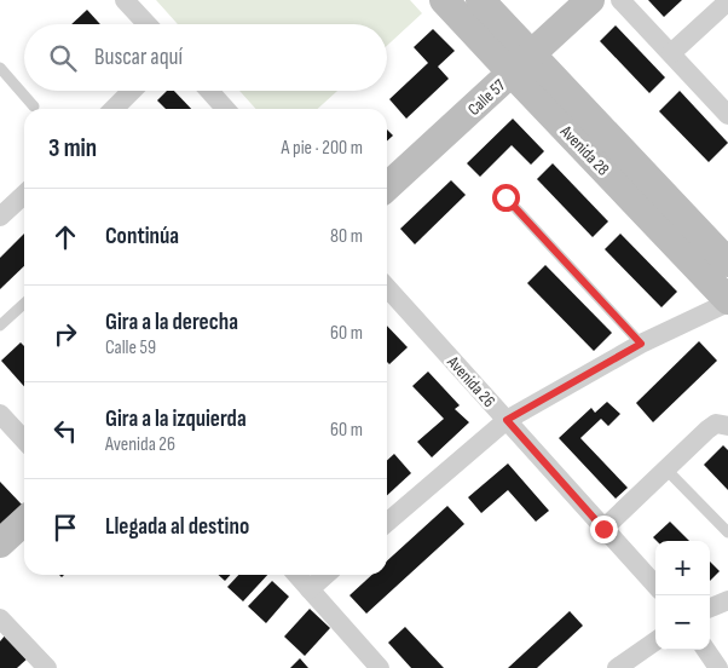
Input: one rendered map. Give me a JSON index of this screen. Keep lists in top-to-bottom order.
{
  "streets": {
    "main road": ["Calle 57", "Avenida 28"],
    "street": ["Avenida 26"]
  },
  "crossings": [
    ["Calle 57", "Avenida 28"]
  ],
  "page": {
    "search": "Buscar aquí",
    "heading": ["3 min", "A pie · 200 m"],
    "list": [
      ["Continúa", "80 m"],
      ["Gira a la derecha", "Calle 59", "60 m"],
      ["Gira a la izquierda", "Avenida 26", "60 m"],
      "Llegada al destino"
    ],
    "map_buttons": ["+", "−"]
  }
}
